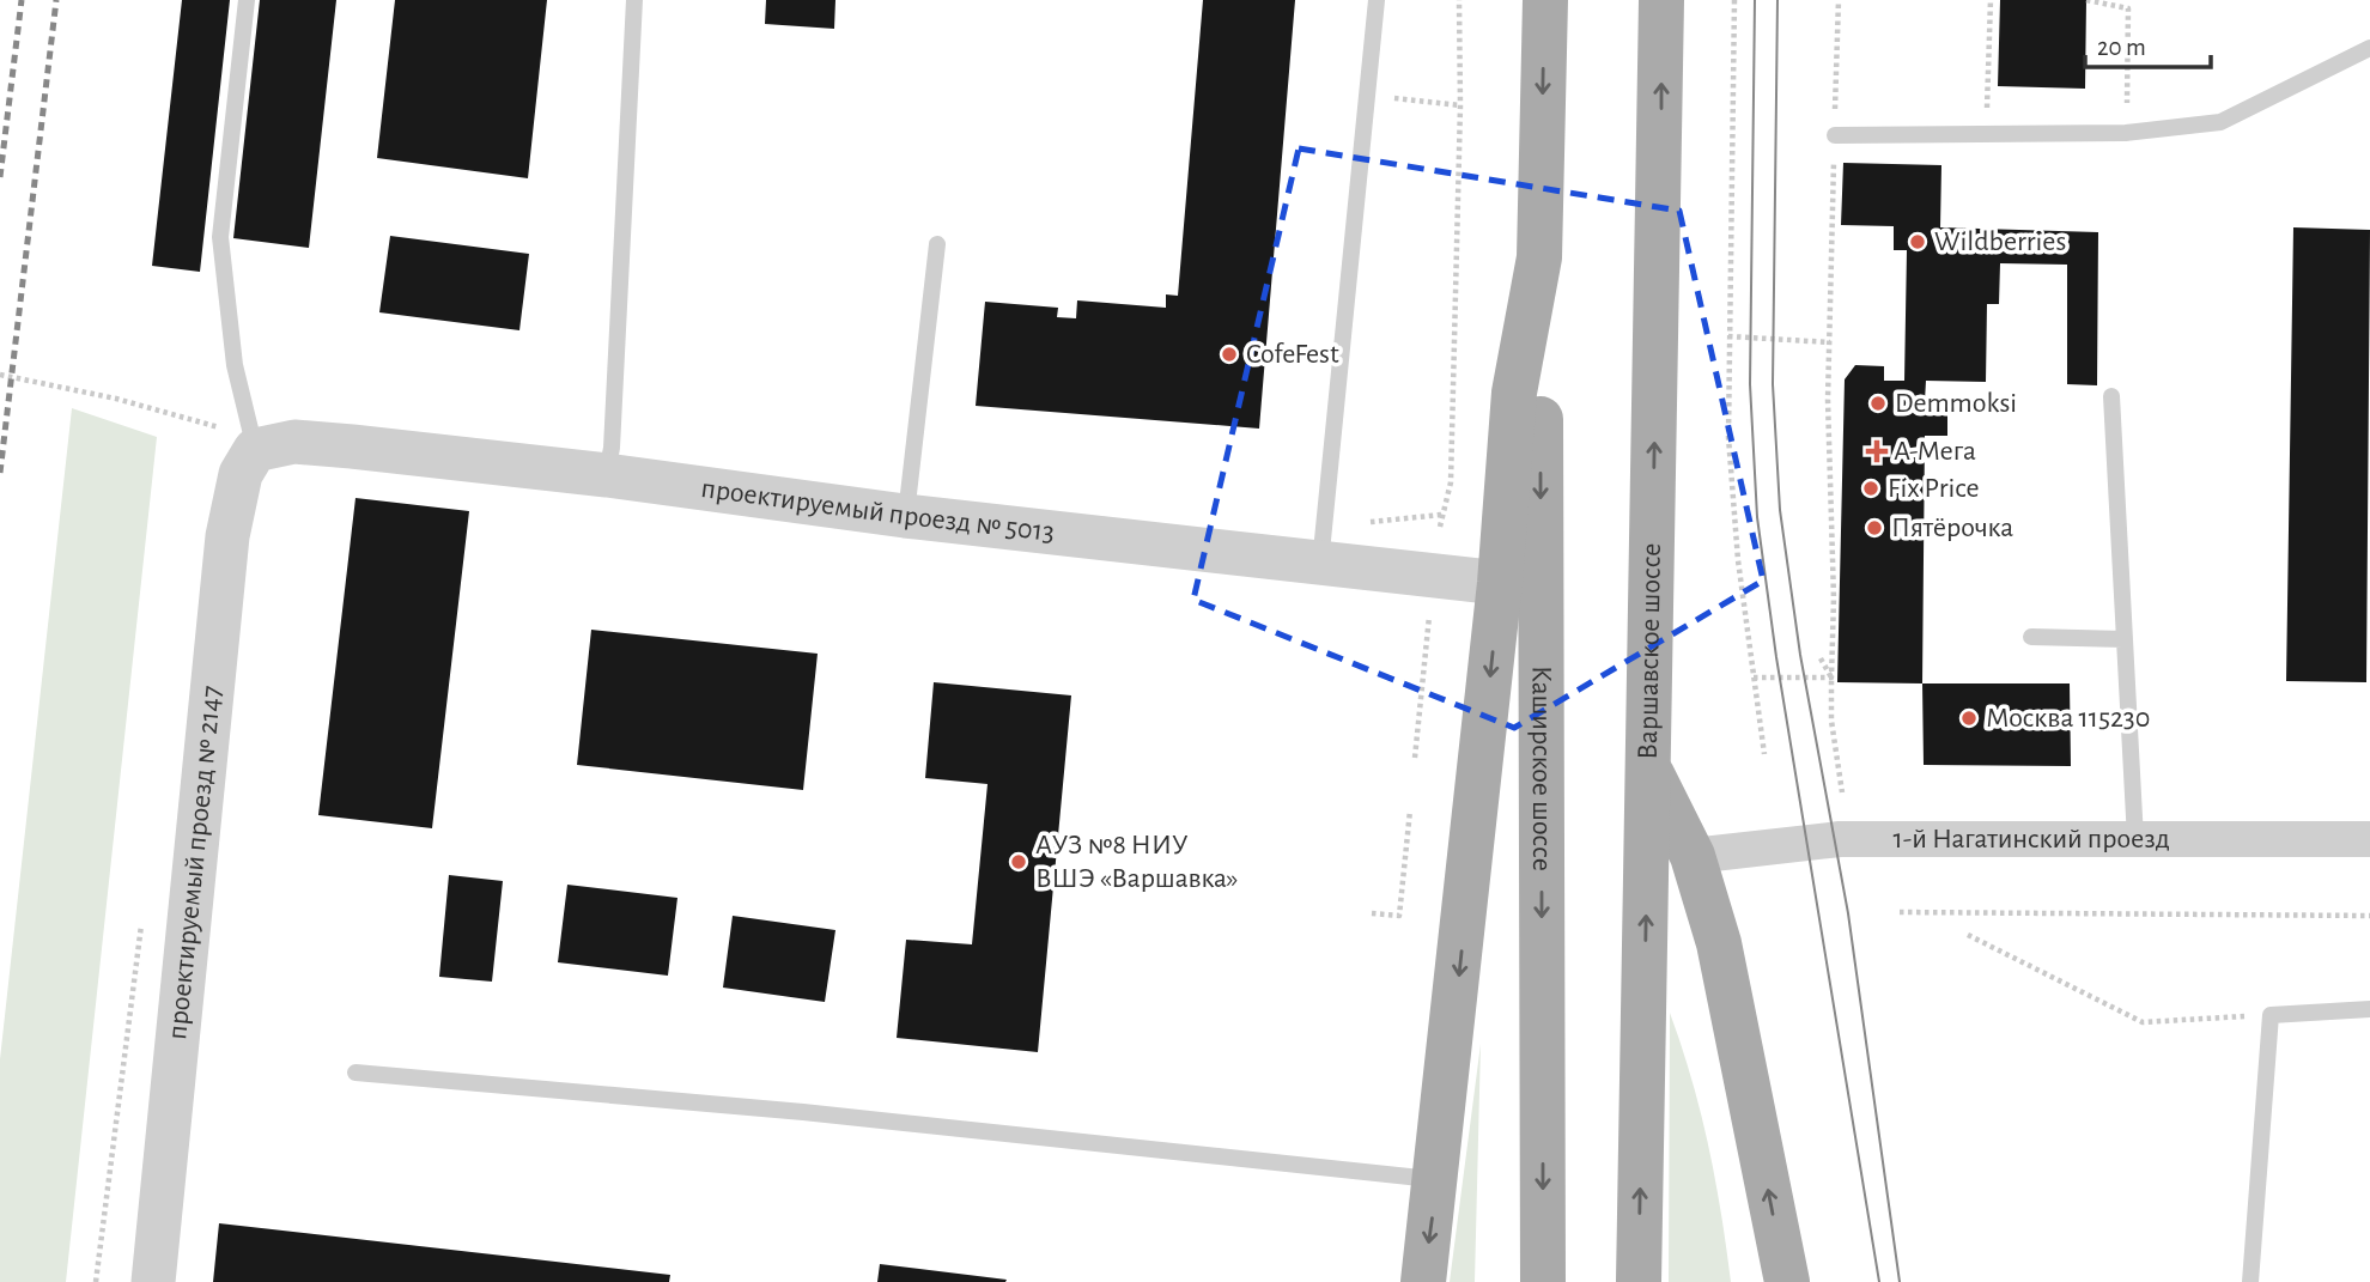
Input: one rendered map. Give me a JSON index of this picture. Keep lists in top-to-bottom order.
{
  "streets": {
    "main road": ["Варшавское шоссе", "Каширское шоссе"],
    "street": ["проектируемый проезд № 5013", "1-й Нагатинский проезд", "проектируемый проезд № 2147"]
  },
  "crossings": [
    ["проектируемый проезд № 5013", "проектируемый проезд № 2147"],
    ["Варшавское шоссе", "1-й Нагатинский проезд"]
  ],
  "places": {
    "other": [
      "Wildberries",
      "CofeFest",
      "Demmoksi",
      "Fix Price",
      "Пятёрочка",
      "Москва 115230",
      "АУЗ №8 НИУ ВШЭ «Варшавка»"
    ],
    "health": ["А-Мега"]
  },
  "scale_bar": "20 m"
}
